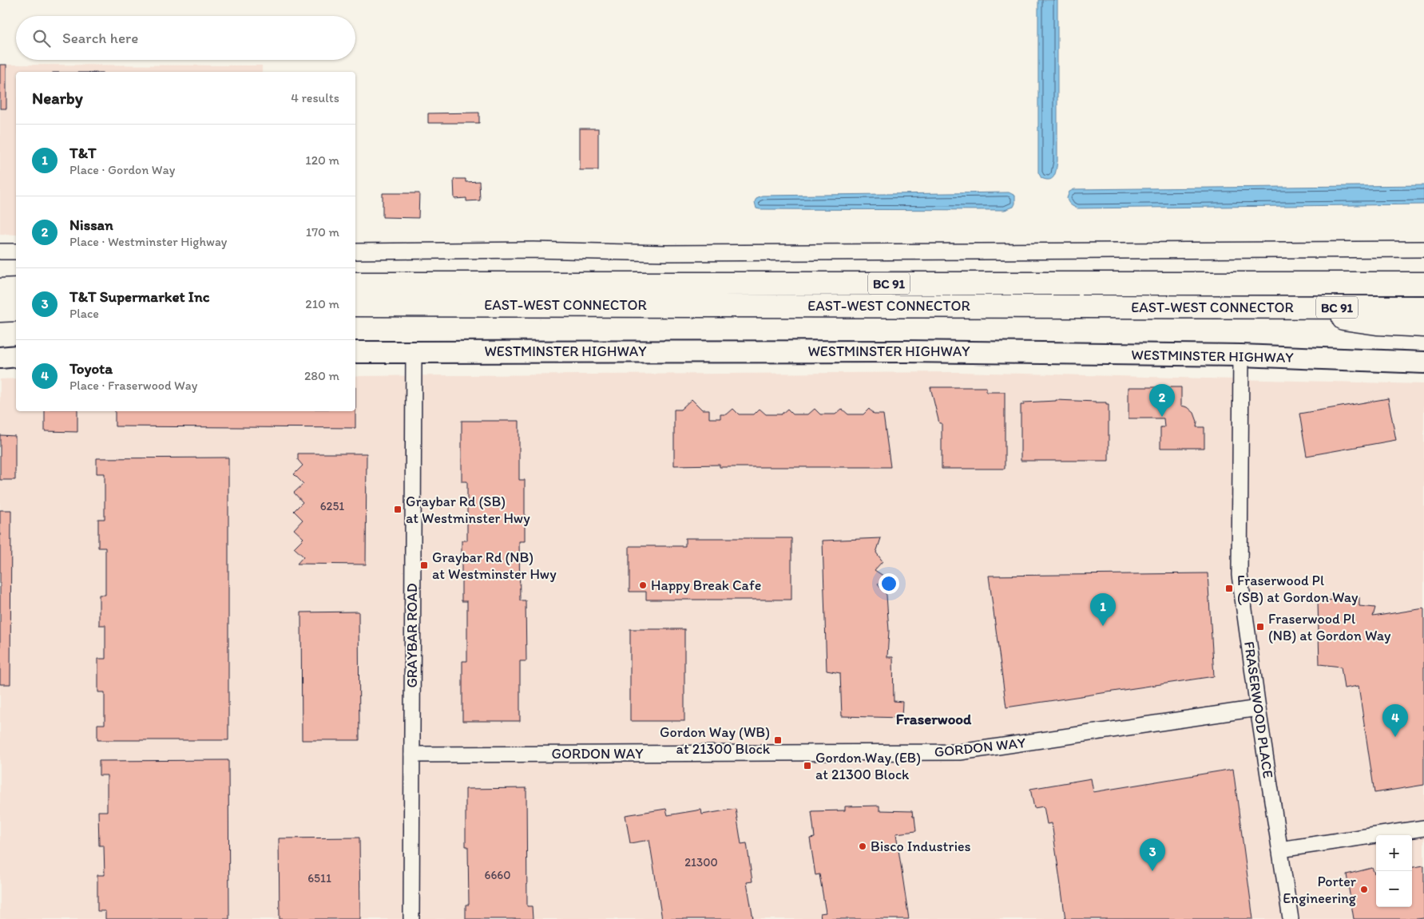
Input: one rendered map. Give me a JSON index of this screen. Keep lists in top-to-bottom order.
{
  "streets": {
    "highway": ["BC 91", "EAST-WEST CONNECTOR"],
    "main road": ["WESTMINSTER HIGHWAY"],
    "street": ["GRAYBAR ROAD", "FRASERWOOD PLACE", "GORDON WAY"]
  },
  "crossings": [
    ["WESTMINSTER HIGHWAY", "GRAYBAR ROAD"],
    ["WESTMINSTER HIGHWAY", "FRASERWOOD PLACE"],
    ["GRAYBAR ROAD", "GORDON WAY"],
    ["FRASERWOOD PLACE", "GORDON WAY"]
  ],
  "districts": ["Fraserwood"],
  "places": {
    "transit": [
      "Graybar Rd (SB) at Westminster Hwy",
      "Graybar Rd (NB) at Westminster Hwy",
      "Fraserwood Pl (SB) at Gordon Way",
      "Fraserwood Pl (NB) at Gordon Way",
      "Gordon Way (WB) at 21300 Block",
      "Gordon Way (EB) at 21300 Block"
    ],
    "other": ["Happy Break Cafe", "Bisco Industries", "Porter Engineering"]
  },
  "house_numbers": [
    "6251",
    "21300",
    "6660",
    "6511"
  ],
  "page": {
    "search": "Search here",
    "heading": ["Nearby", "4 results"],
    "list": [
      {
        "mark": "1",
        "name": "T&T",
        "note": "Place · Gordon Way",
        "value": "120 m"
      },
      {
        "mark": "2",
        "name": "Nissan",
        "note": "Place · Westminster Highway",
        "value": "170 m"
      },
      {
        "mark": "3",
        "name": "T&T Supermarket Inc",
        "note": "Place",
        "value": "210 m"
      },
      {
        "mark": "4",
        "name": "Toyota",
        "note": "Place · Fraserwood Way",
        "value": "280 m"
      }
    ],
    "pins": [
      "2",
      "1",
      "4",
      "3"
    ],
    "map_buttons": ["+", "−"]
  }
}
